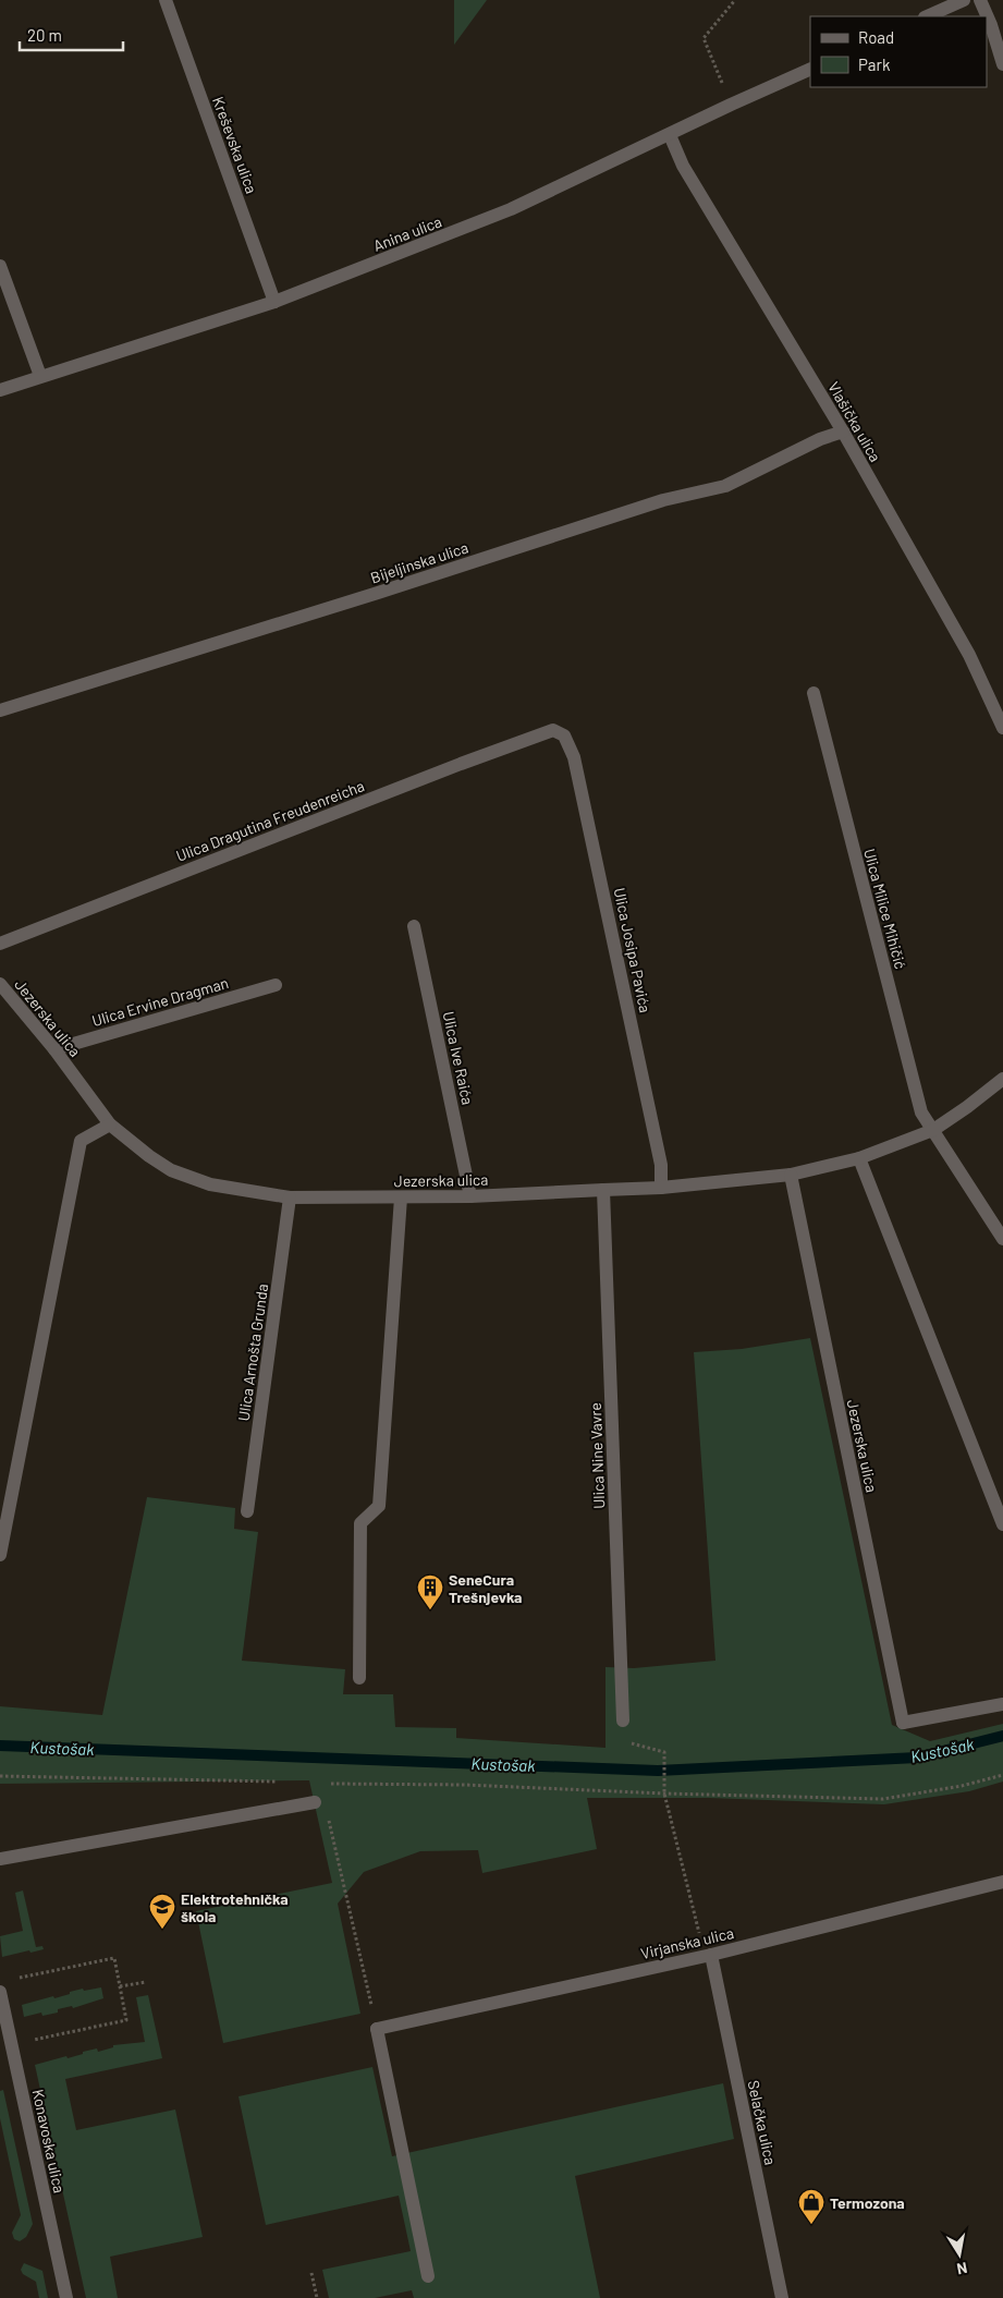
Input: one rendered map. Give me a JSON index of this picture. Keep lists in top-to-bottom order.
{
  "streets": {
    "street": [
      "Kreševska ulica",
      "Anina ulica",
      "Vlašička ulica",
      "Bijeljinska ulica",
      "Ulica Dragutina Freudenreicha",
      "Ulica Milice Mihičić",
      "Ulica Josipa Pavića",
      "Ulica Ervine Dragman",
      "Jezerska ulica",
      "Ulica Ive Raića",
      "Ulica Arnošta Grunda",
      "Ulica Nine Vavre",
      "Virjanska ulica",
      "Selačka ulica",
      "Konavoska ulica"
    ]
  },
  "crossings": [
    ["Kreševska ulica", "Anina ulica"],
    ["Anina ulica", "Vlašička ulica"],
    ["Vlašička ulica", "Bijeljinska ulica"],
    ["Ulica Dragutina Freudenreicha", "Ulica Josipa Pavića"],
    ["Ulica Milice Mihičić", "Jezerska ulica"],
    ["Ulica Josipa Pavića", "Jezerska ulica"],
    ["Ulica Ervine Dragman", "Jezerska ulica"],
    ["Jezerska ulica", "Ulica Ive Raića"],
    ["Jezerska ulica", "Ulica Arnošta Grunda"],
    ["Jezerska ulica", "Ulica Nine Vavre"],
    ["Virjanska ulica", "Selačka ulica"]
  ],
  "water": ["Kustošak"],
  "places": {
    "building": ["SeneCura Trešnjevka"],
    "school or university": ["Elektrotehnička škola"],
    "shop": ["Termozona"]
  },
  "legend": ["Road", "Park"],
  "scale_bar": "20 m",
  "north": "bottom"
}
